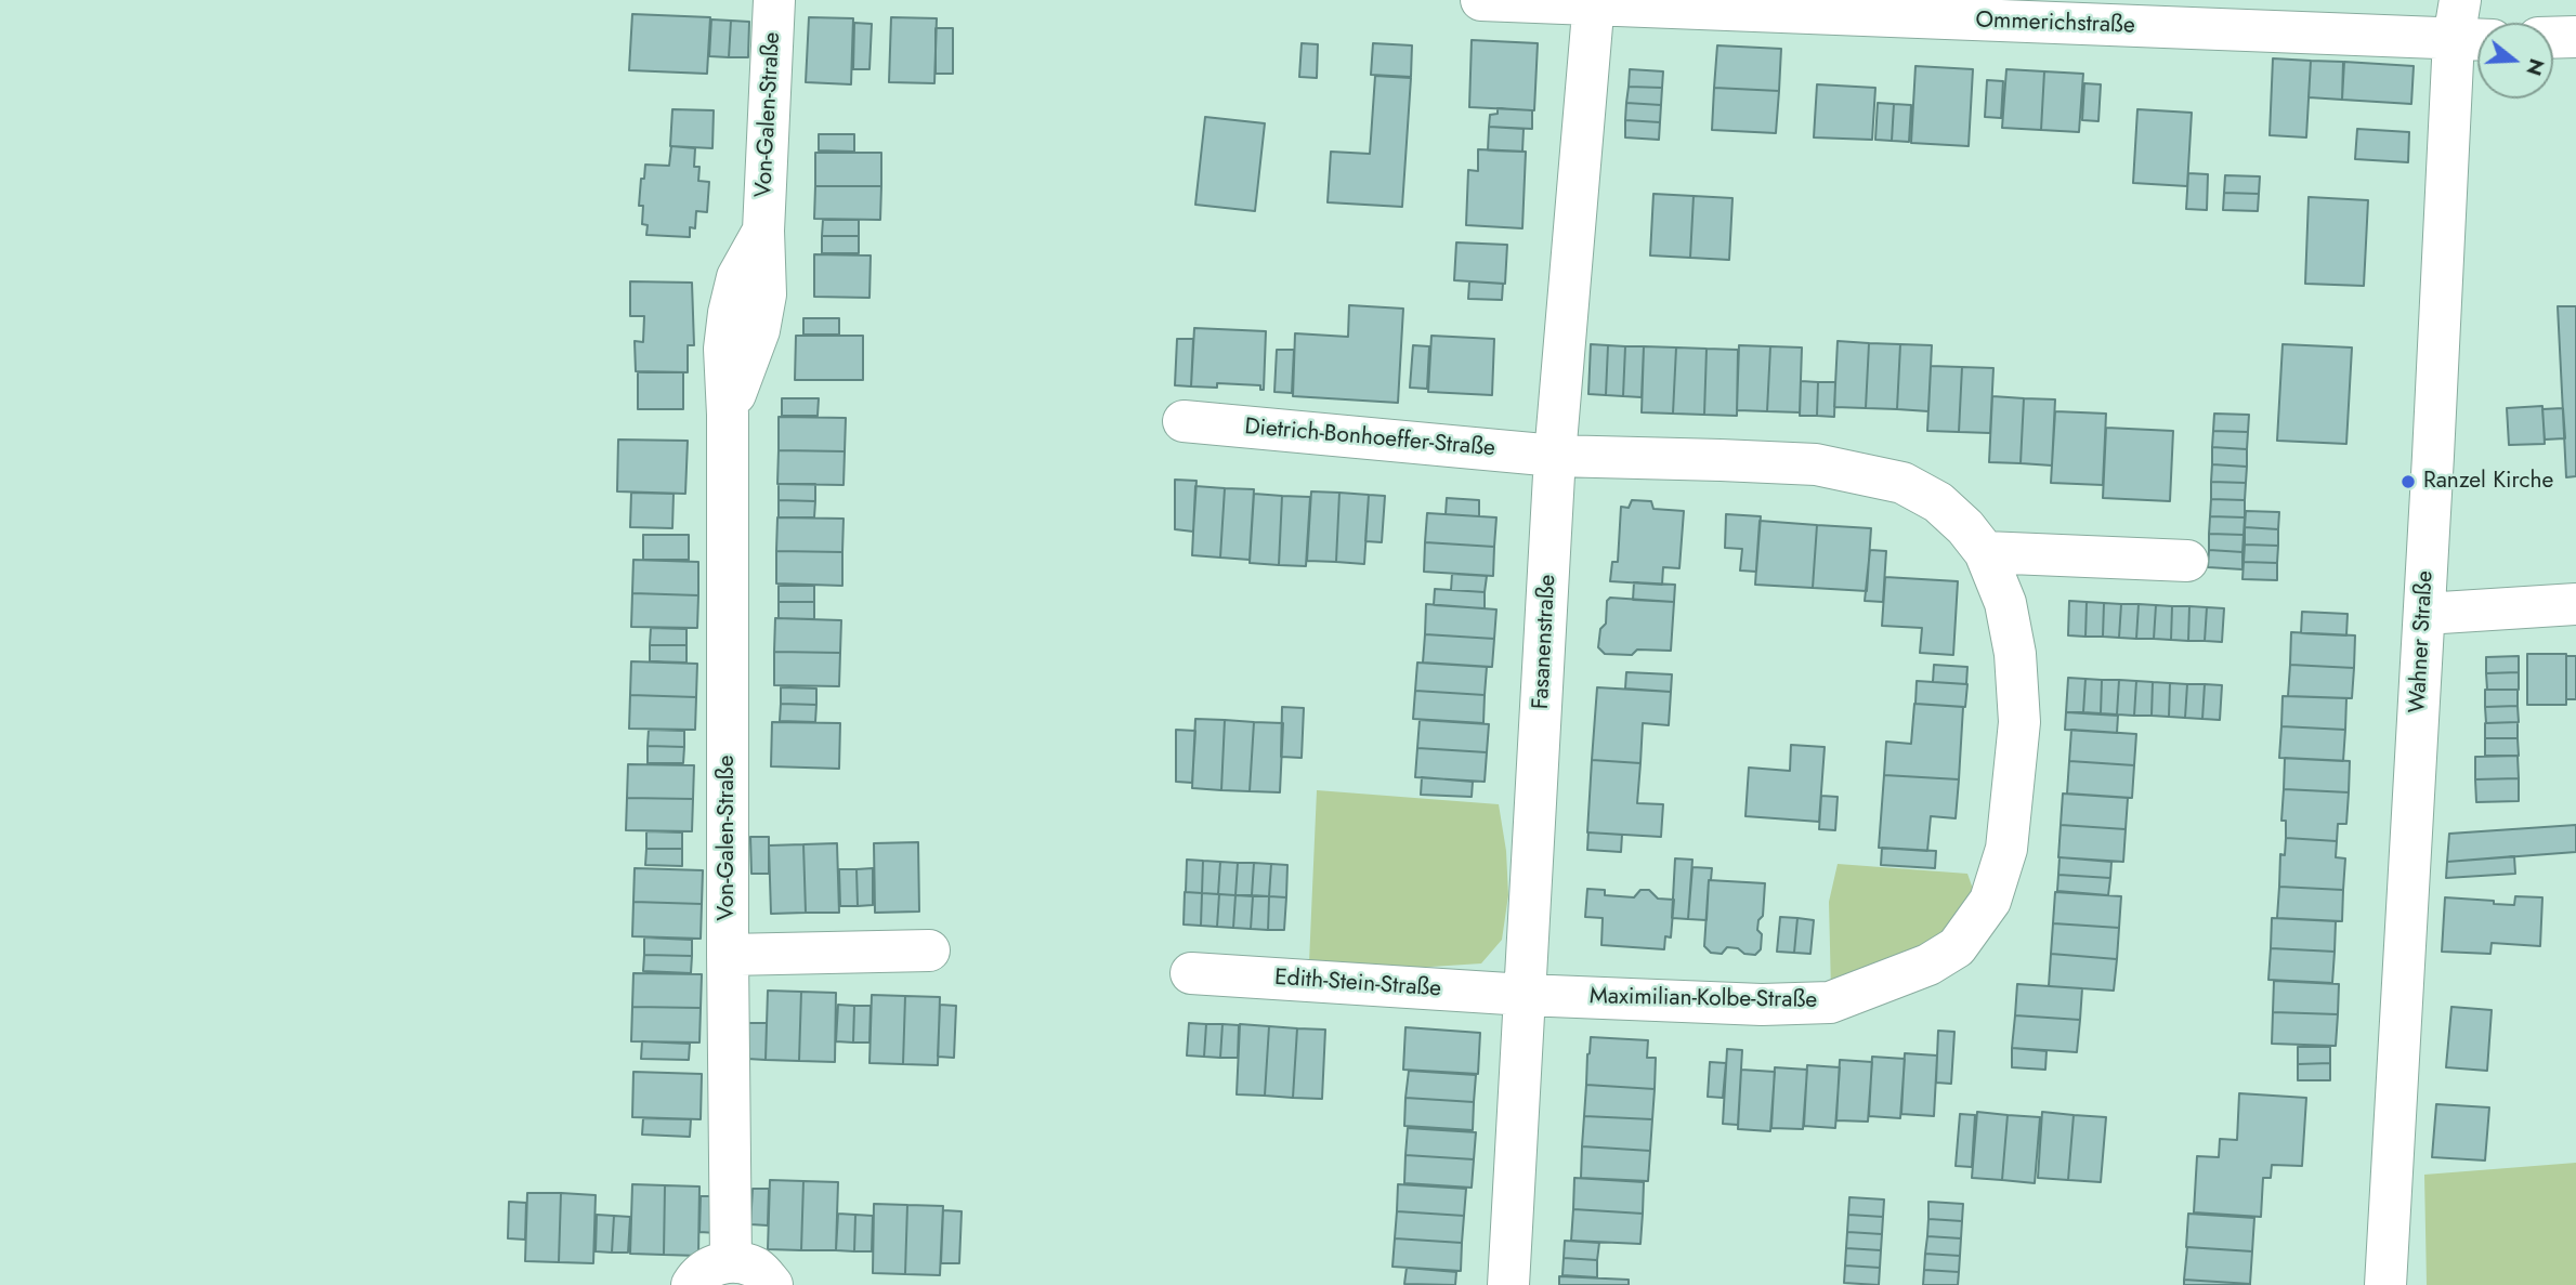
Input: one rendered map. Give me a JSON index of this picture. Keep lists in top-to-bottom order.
{
  "streets": {
    "street": [
      "Ommerichstraße",
      "Von-Galen-Straße",
      "Dietrich-Bonhoeffer-Straße",
      "Fasanenstraße",
      "Wahner Straße",
      "Edith-Stein-Straße",
      "Maximilian-Kolbe-Straße"
    ]
  },
  "crossings": [
    ["Ommerichstraße", "Fasanenstraße"],
    ["Ommerichstraße", "Wahner Straße"],
    ["Dietrich-Bonhoeffer-Straße", "Fasanenstraße"],
    ["Dietrich-Bonhoeffer-Straße", "Maximilian-Kolbe-Straße"],
    ["Fasanenstraße", "Edith-Stein-Straße"],
    ["Fasanenstraße", "Maximilian-Kolbe-Straße"],
    ["Edith-Stein-Straße", "Maximilian-Kolbe-Straße"]
  ],
  "places": ["Ranzel Kirche"],
  "north": "right"
}
